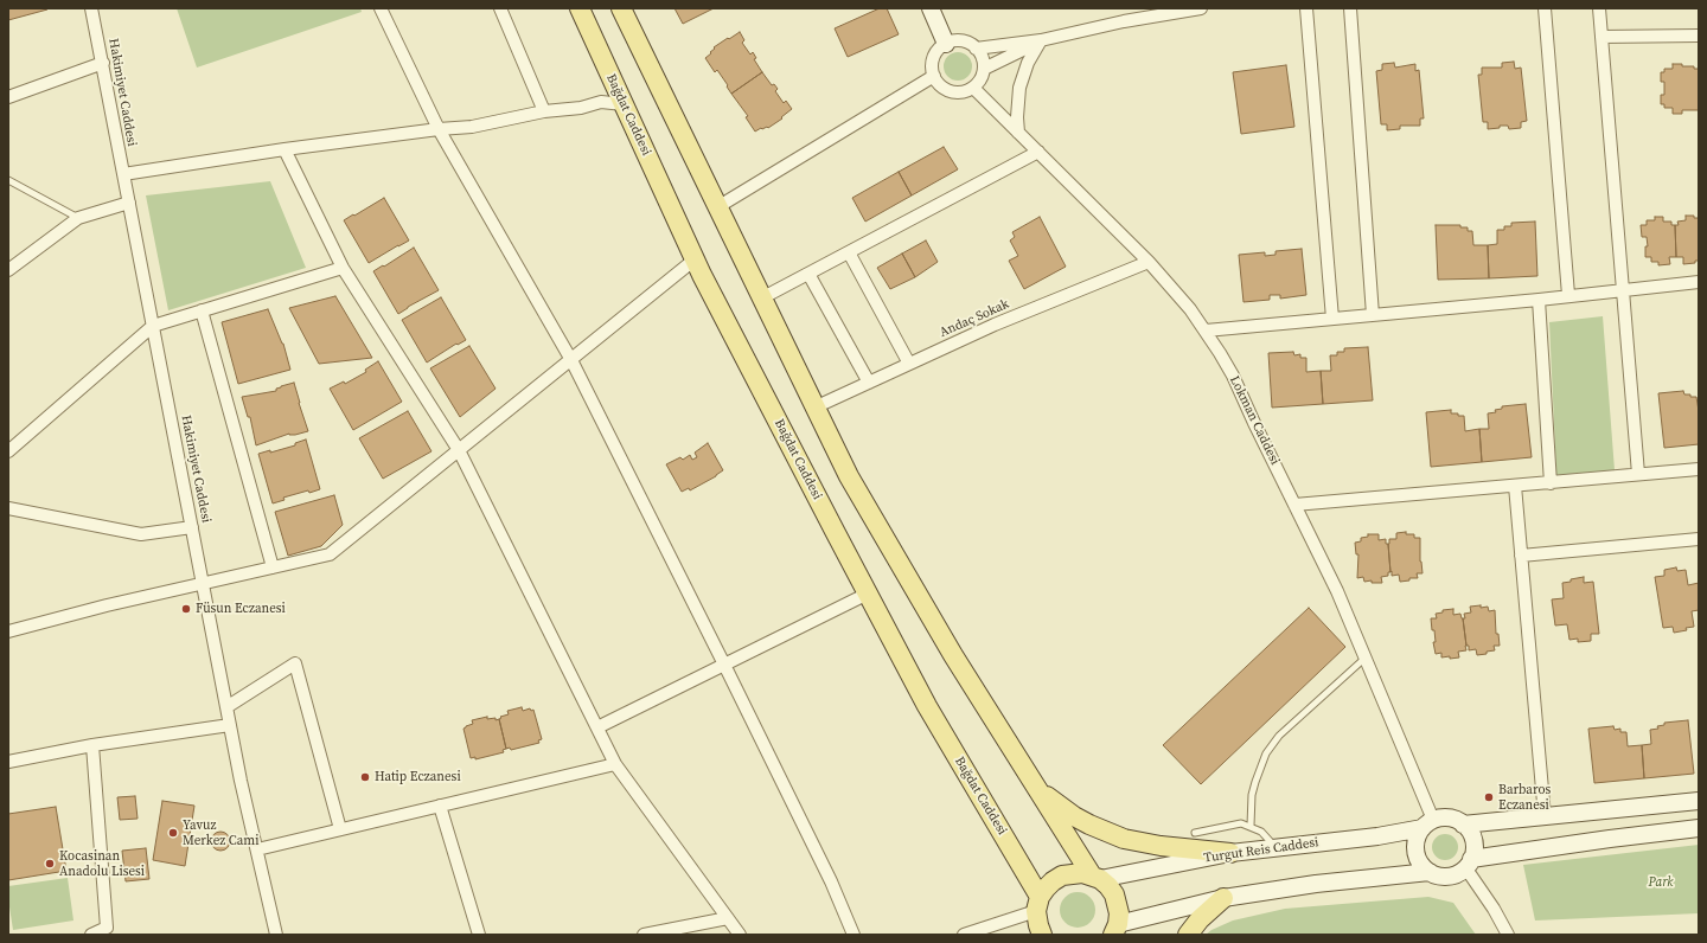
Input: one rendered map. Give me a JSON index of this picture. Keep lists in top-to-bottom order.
{
  "streets": {
    "main road": ["Bağdat Caddesi"],
    "street": [
      "Hakimiyet Caddesi",
      "Andaç Sokak",
      "Lokman Caddesi",
      "Turgut Reis Caddesi"
    ]
  },
  "crossings": [
    ["Andaç Sokak", "Lokman Caddesi"],
    ["Lokman Caddesi", "Turgut Reis Caddesi"]
  ],
  "parks": ["Park"],
  "places": [
    "Füsun Eczanesi",
    "Hatip Eczanesi",
    "Barbaros Eczanesi",
    "Yavuz Merkez Cami",
    "Kocasinan Anadolu Lisesi"
  ]
}
